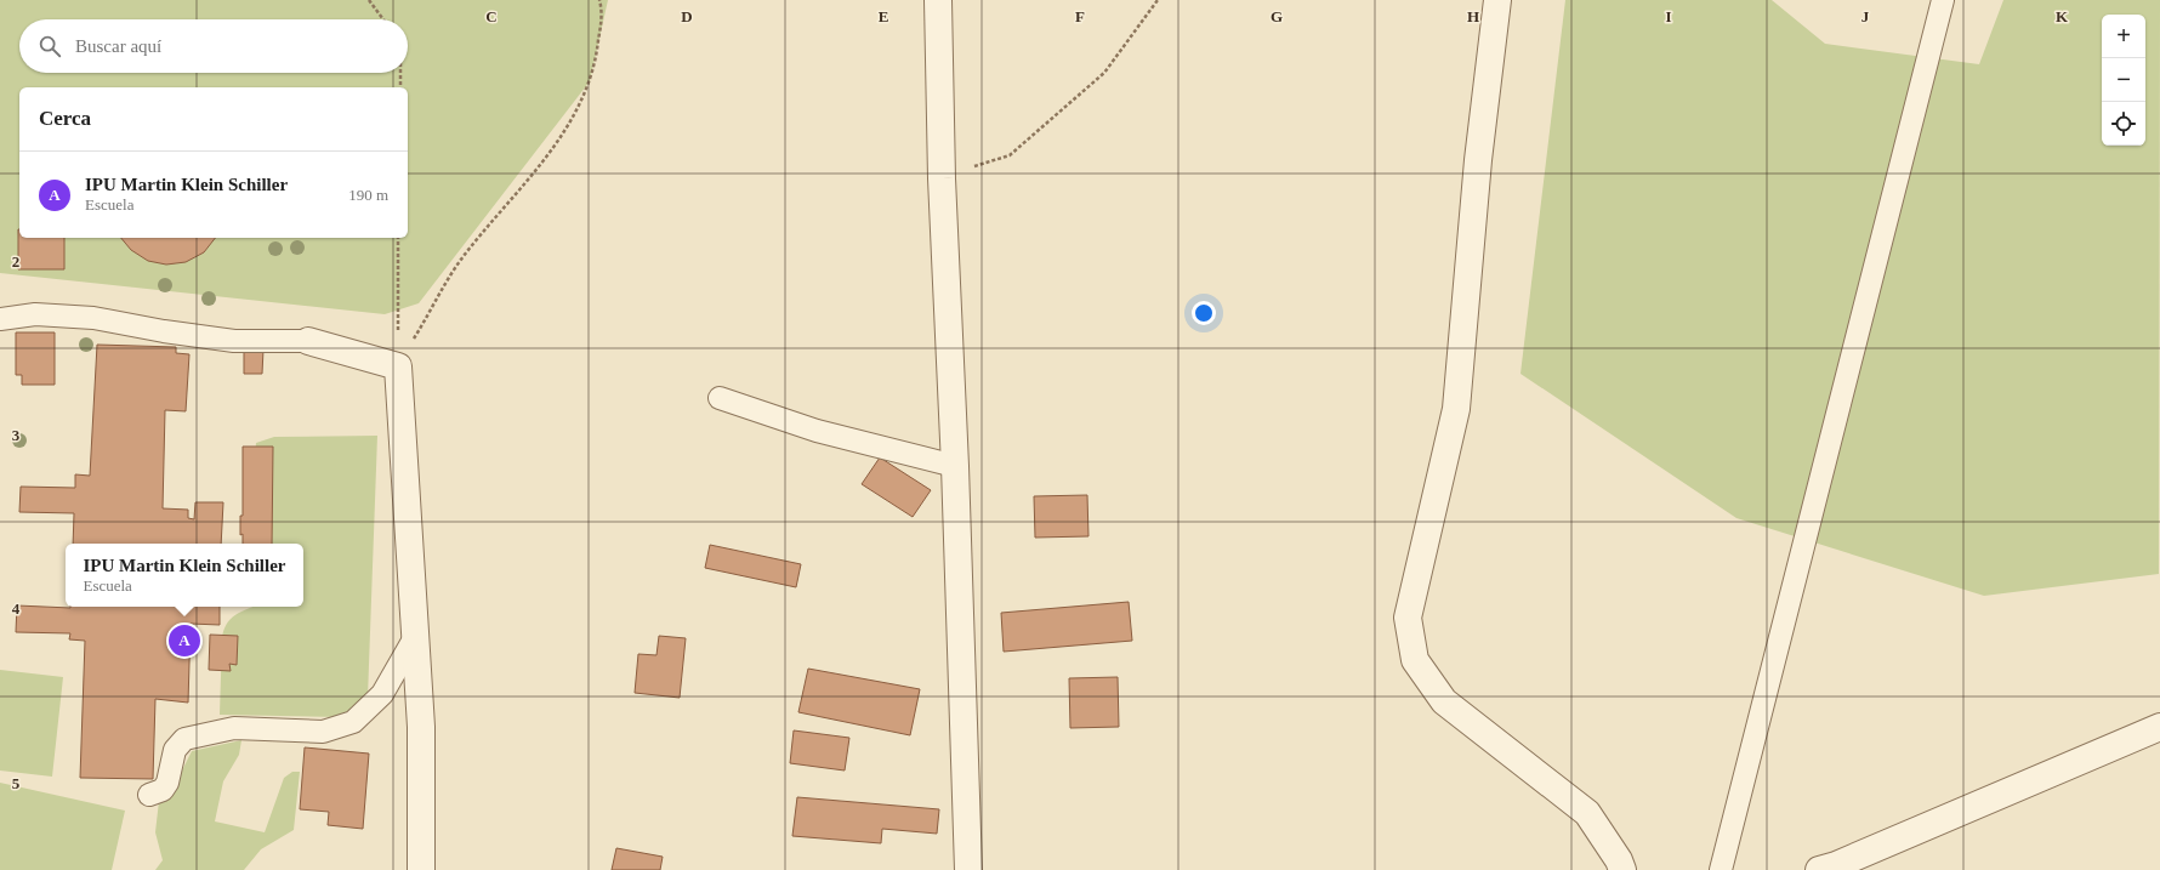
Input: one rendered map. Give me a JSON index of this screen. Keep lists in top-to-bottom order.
{
  "page": {
    "map_buttons": ["+", "−"],
    "search": "Buscar aquí",
    "heading": "Cerca",
    "list": [
      {
        "mark": "A",
        "name": "IPU Martin Klein Schiller",
        "note": "Escuela",
        "value": "190 m"
      }
    ],
    "popup": ["IPU Martin Klein Schiller", "Escuela"],
    "pins": "A"
  },
  "grid": {
    "columns": [
      "C",
      "D",
      "E",
      "F",
      "G",
      "H",
      "I",
      "J",
      "K"
    ],
    "rows": [
      "2",
      "3",
      "4",
      "5"
    ]
  }
}
